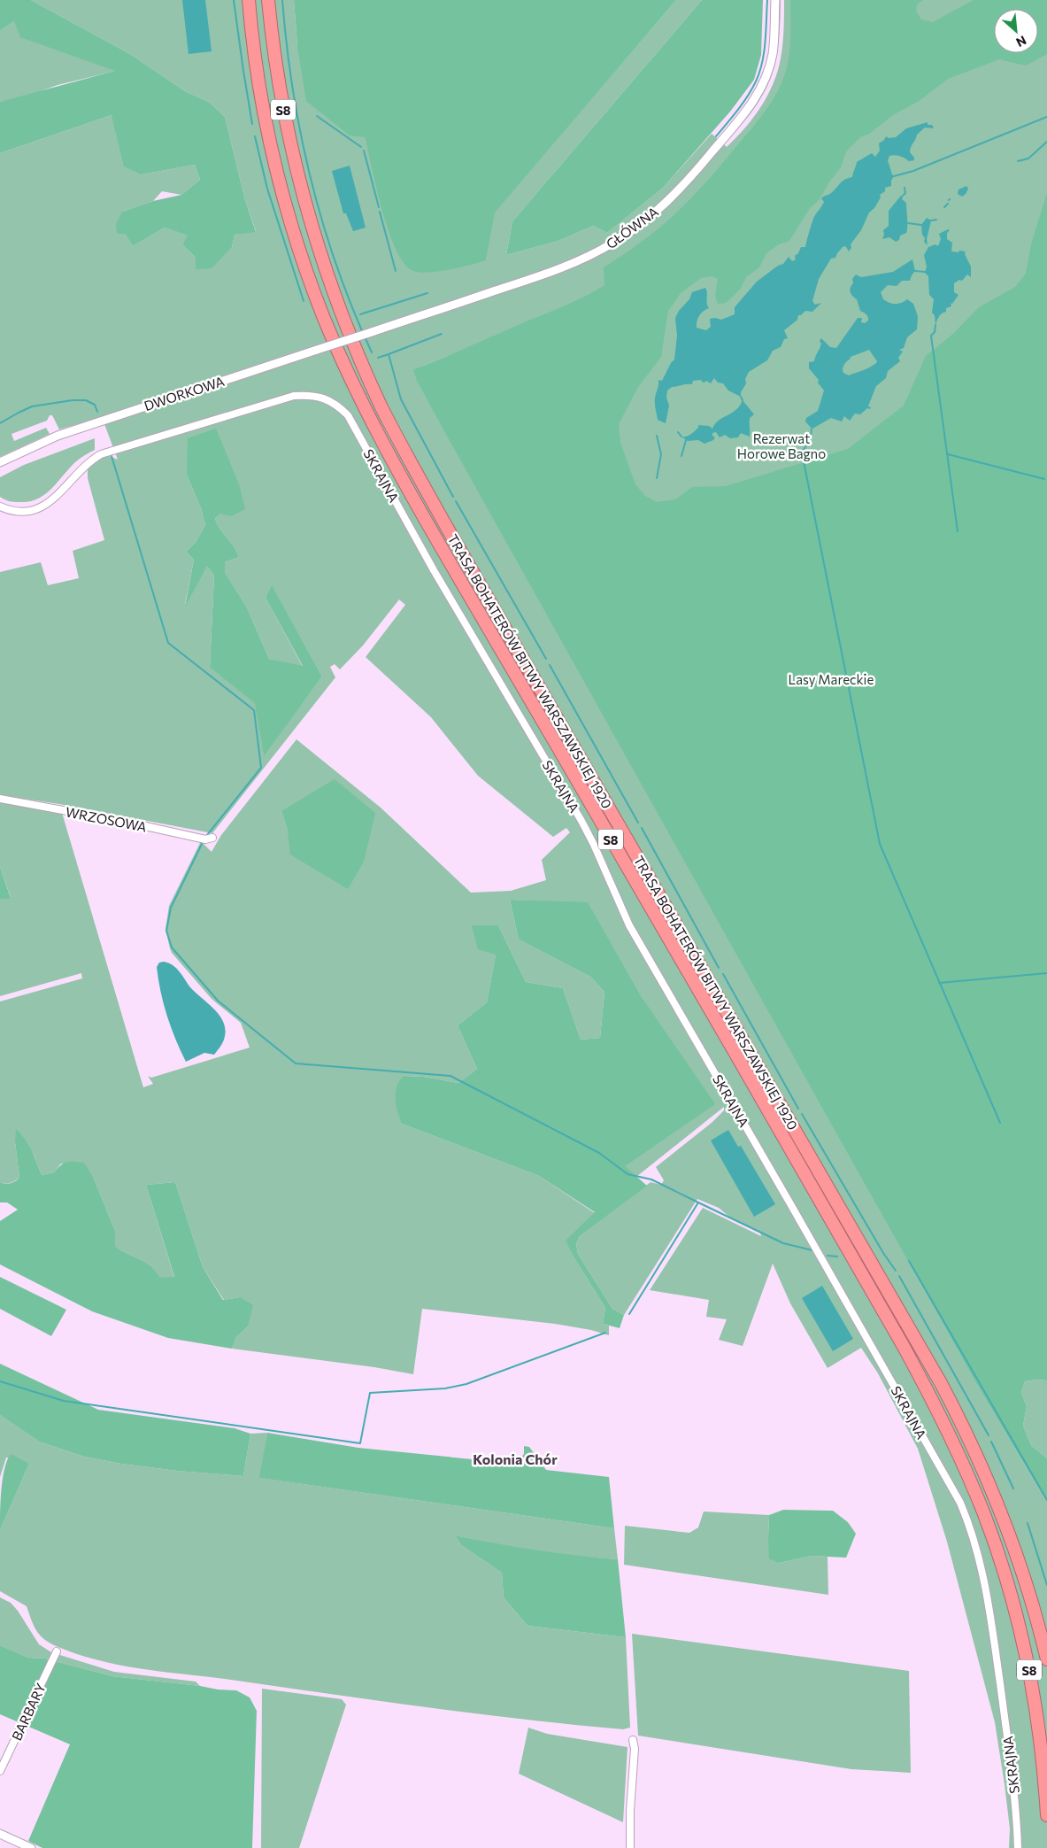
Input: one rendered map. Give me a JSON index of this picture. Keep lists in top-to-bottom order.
{
  "streets": {
    "highway": ["S8", "TRASA BOHATERÓW BITWY WARSZAWSKIEJ 1920"],
    "street": [
      "GŁÓWNA",
      "DWORKOWA",
      "SKRAJNA",
      "WRZOSOWA",
      "BARBARY"
    ]
  },
  "crossings": [
    ["GŁÓWNA", "DWORKOWA"]
  ],
  "districts": ["Kolonia Chór"],
  "parks": ["Rezerwat Horowe Bagno", "Lasy Mareckie"],
  "north": "bottom right"
}
